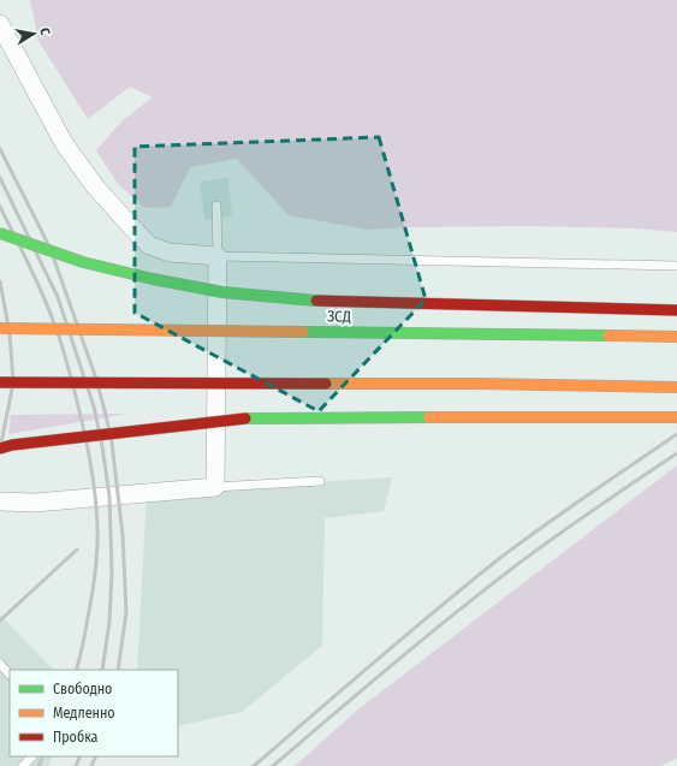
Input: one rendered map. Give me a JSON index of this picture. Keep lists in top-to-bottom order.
{
  "streets": {
    "main road": ["ЗСД"]
  },
  "legend": ["Свободно", "Медленно", "Пробка"],
  "north": "right"
}
